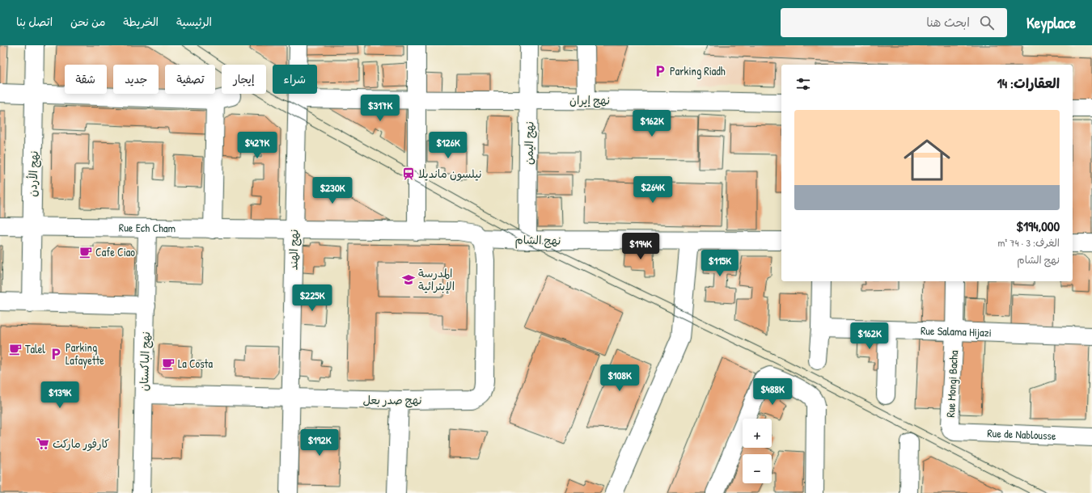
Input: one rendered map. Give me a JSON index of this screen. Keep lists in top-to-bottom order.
{
  "streets": {
    "street": [
      "نهج إيران",
      "نهج اليمن",
      "نهج الأردن",
      "Rue Ech Cham",
      "نهج الشام",
      "نهج الهند",
      "Rue Salama Hijazi",
      "نهج الباكستان",
      "Rue Mongi Bacha",
      "نهج صدر بعل",
      "Rue de Nablousse"
    ]
  },
  "crossings": [
    ["نهج إيران", "نهج اليمن"],
    ["نهج اليمن", "نهج الشام"],
    ["نهج الأردن", "Rue Ech Cham"],
    ["Rue Ech Cham", "نهج الشام"],
    ["Rue Ech Cham", "نهج الهند"],
    ["Rue Ech Cham", "نهج الباكستان"],
    ["نهج الشام", "نهج الهند"],
    ["نهج الشام", "نهج صدر بعل"],
    ["نهج الهند", "نهج صدر بعل"],
    ["Rue Salama Hijazi", "Rue Mongi Bacha"],
    ["نهج الباكستان", "نهج صدر بعل"],
    ["Rue Mongi Bacha", "Rue de Nablousse"]
  ],
  "places": {
    "parking": ["Parking Riadh", "Parking Lafayette"],
    "station": ["نيلسون مانديلا"],
    "cafe": ["Cafe Ciao", "Talel", "La Costa"],
    "school or university": ["المدرسة الإبترائية"],
    "supermarket": ["كارفور ماركت"]
  },
  "page": {
    "header": "Keyplace",
    "search": "ابحث هنا",
    "nav": [
      "الرئيسية",
      "الخريطة",
      "من نحن",
      "اتصل بنا"
    ],
    "chip": [
      "شراء",
      "إيجار",
      "تصفية",
      "جديد",
      "شقة"
    ],
    "heading": "العقارات: 14",
    "price": [
      "$317K",
      "$162K",
      "$427K",
      "$126K",
      "$264K",
      "$230K",
      "$194K",
      "$115K",
      "$225K",
      "$162K",
      "$108K",
      "$488K",
      "$139K",
      "$192K"
    ],
    "list": [
      {
        "name": "$194,000",
        "note": "الغرف: 3 · 74 m² · نهج الشام"
      }
    ],
    "map_buttons": ["+", "−"]
  }
}
